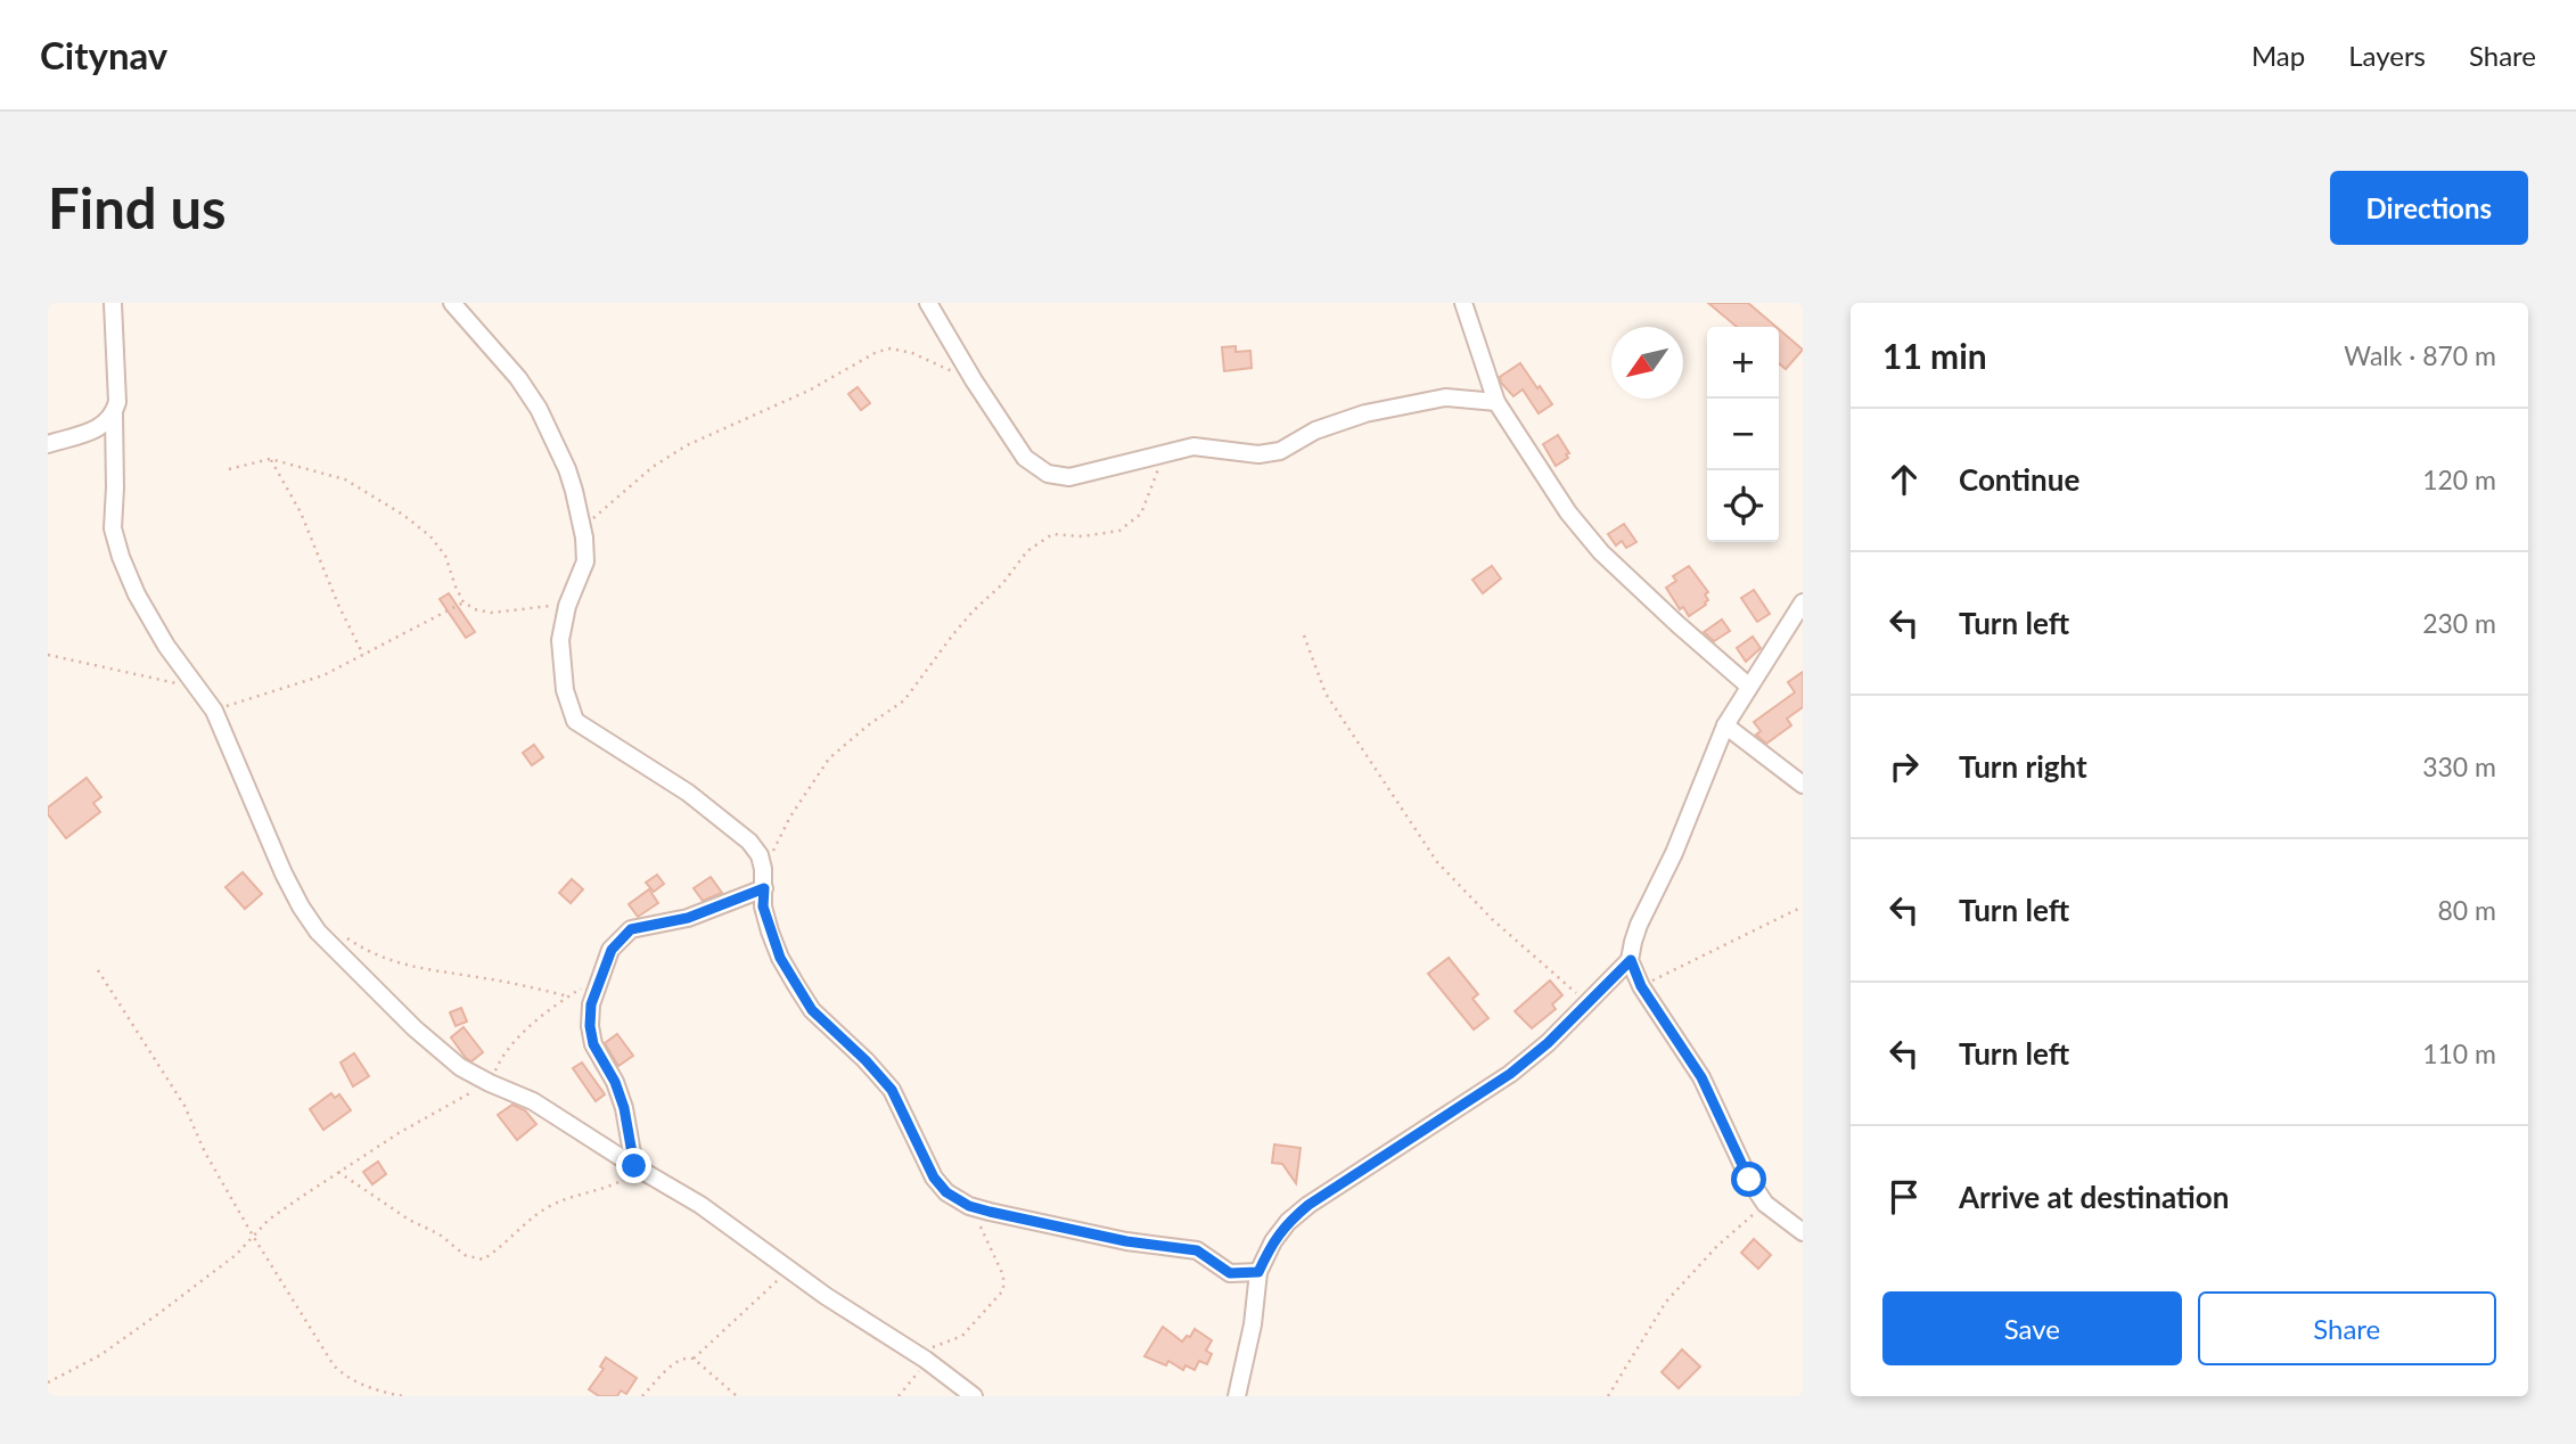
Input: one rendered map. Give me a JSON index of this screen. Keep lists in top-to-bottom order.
{
  "north": "bottom left",
  "page": {
    "header": "Citynav",
    "nav": ["Map", "Layers", "Share"],
    "buttons": [
      "Directions",
      ["Save", "Share"]
    ],
    "title": "Find us",
    "heading": ["11 min", "Walk · 870 m"],
    "map_buttons": ["+", "−"],
    "list": [
      ["Continue", "120 m"],
      ["Turn left", "230 m"],
      ["Turn right", "330 m"],
      ["Turn left", "80 m"],
      ["Turn left", "110 m"],
      "Arrive at destination"
    ]
  }
}
